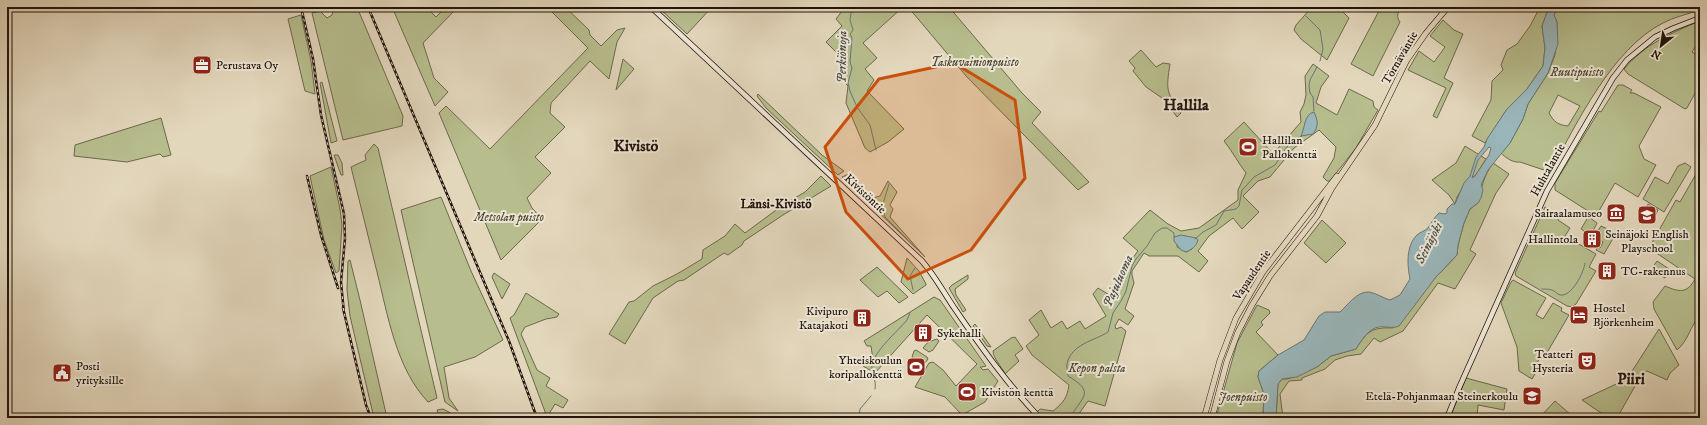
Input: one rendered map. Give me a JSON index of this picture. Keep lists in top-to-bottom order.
{
  "streets": {
    "main road": [
      "Törnäväntie",
      "Huhtalantie",
      "Kivistöntie",
      "Vapaudentie"
    ]
  },
  "crossings": [
    ["Törnäväntie", "Vapaudentie"]
  ],
  "districts": [
    "Hallila",
    "Kivistö",
    "Länsi-Kivistö",
    "Piiri"
  ],
  "water": ["Perkiönoja", "Seinäjoki", "Pajuluoma"],
  "parks": [
    "Taskuvainionpuisto",
    "Ruutipuisto",
    "Metsolan puisto",
    "Kepon palsta",
    "Joenpuisto"
  ],
  "places": {
    "office": ["Perustava Oy"],
    "sports": ["Hallilan Pallokenttä", "Yhteiskoulun koripallokenttä", "Kivistön kenttä"],
    "museum": ["Sairaalamuseo"],
    "school or university": ["Seinäjoki English Playschool", "Etelä-Pohjanmaan Steinerkoulu"],
    "building": [
      "Hallintola",
      "TC-rakennus",
      "Kivipuro Katajakoti",
      "Sykehalli"
    ],
    "hotel": ["Hostel Björkenheim"],
    "theatre": ["Teatteri Hysteria"],
    "public building": ["Posti yrityksille"]
  },
  "north": "bottom left"
}
